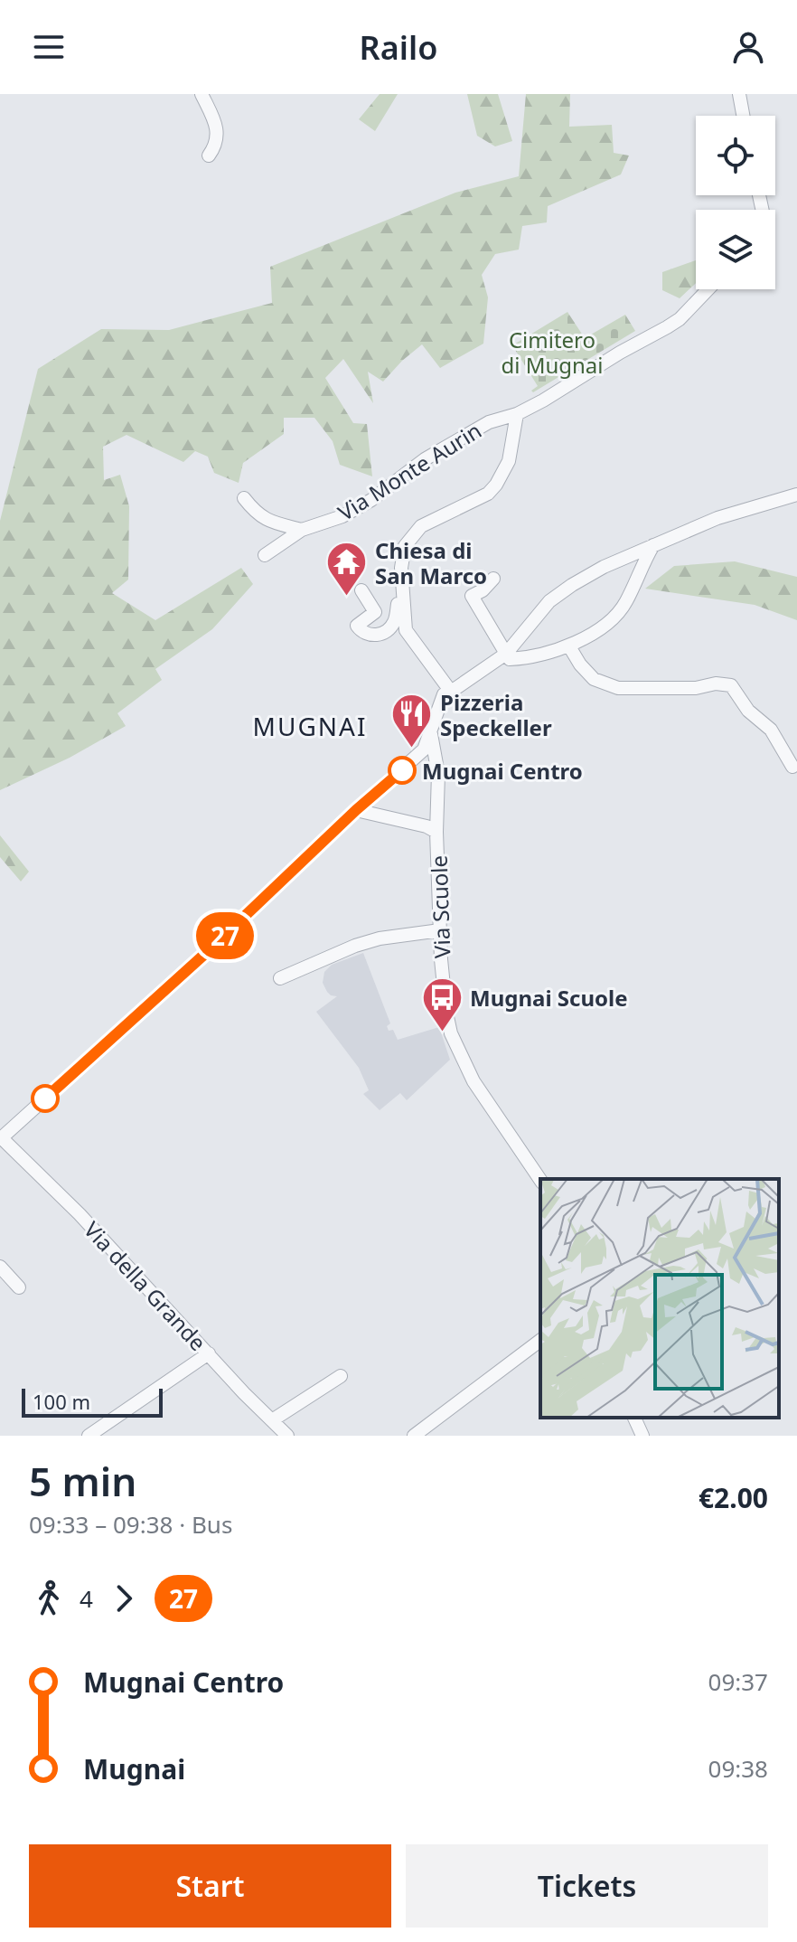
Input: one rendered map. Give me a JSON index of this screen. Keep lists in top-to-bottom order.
{
  "streets": {
    "street": ["Via Monte Aurin", "Via Scuole", "Via della Grande"]
  },
  "districts": ["MUGNAI"],
  "parks": ["Cimitero di Mugnai"],
  "places": {
    "temple": ["Chiesa di San Marco"],
    "restaurant": ["Pizzeria Speckeller"],
    "other": ["Mugnai Centro"],
    "bus stop": ["Mugnai Scuole"]
  },
  "lines": ["bus line 27"],
  "scale_bar": "100 m",
  "page": {
    "header": "Railo",
    "on_map": "27",
    "scale": "100 m",
    "heading": ["5 min", "09:33 – 09:38 · Bus", "€2.00"],
    "legs": ["4", "27"],
    "list": [
      {
        "name": "Mugnai Centro",
        "value": "09:37"
      },
      {
        "name": "Mugnai",
        "value": "09:38"
      }
    ],
    "buttons": ["Start", "Tickets"]
  }
}
